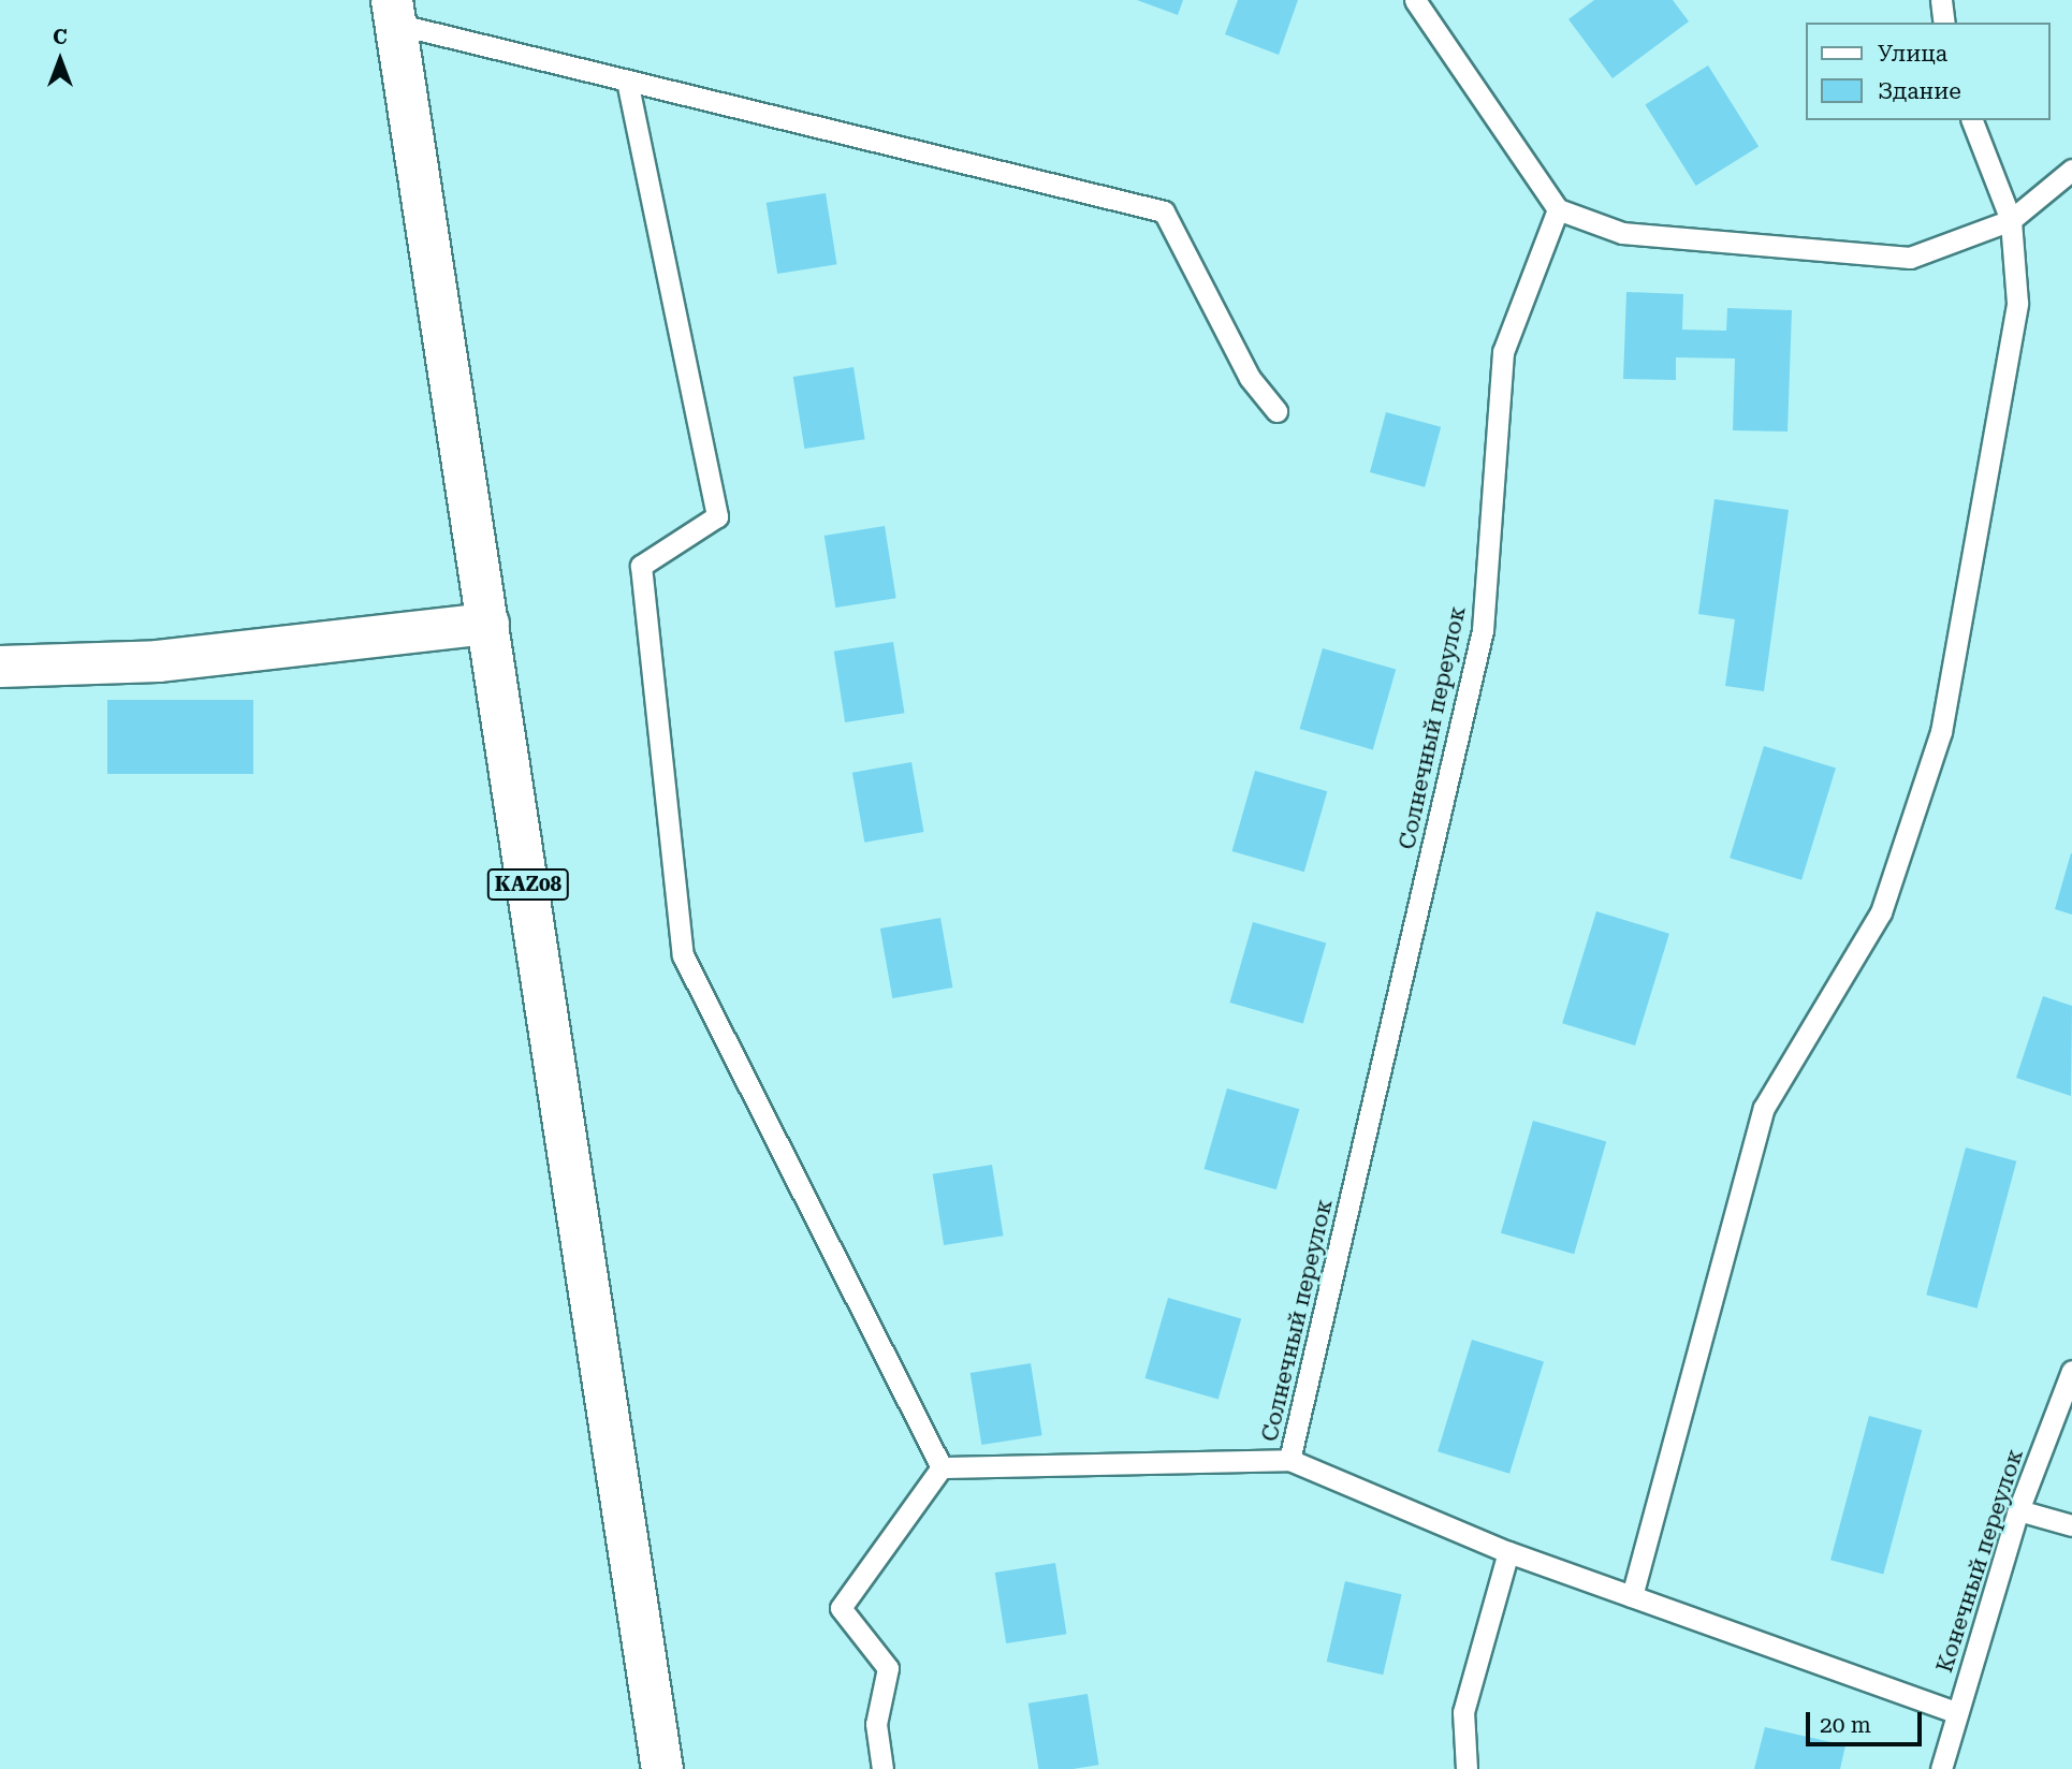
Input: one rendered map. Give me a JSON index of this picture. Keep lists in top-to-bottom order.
{
  "streets": {
    "main road": ["KAZ08"],
    "lane": ["Солнечный переулок", "Конечный переулок"]
  },
  "legend": ["Улица", "Здание"],
  "scale_bar": "20 m",
  "north": "top"
}
